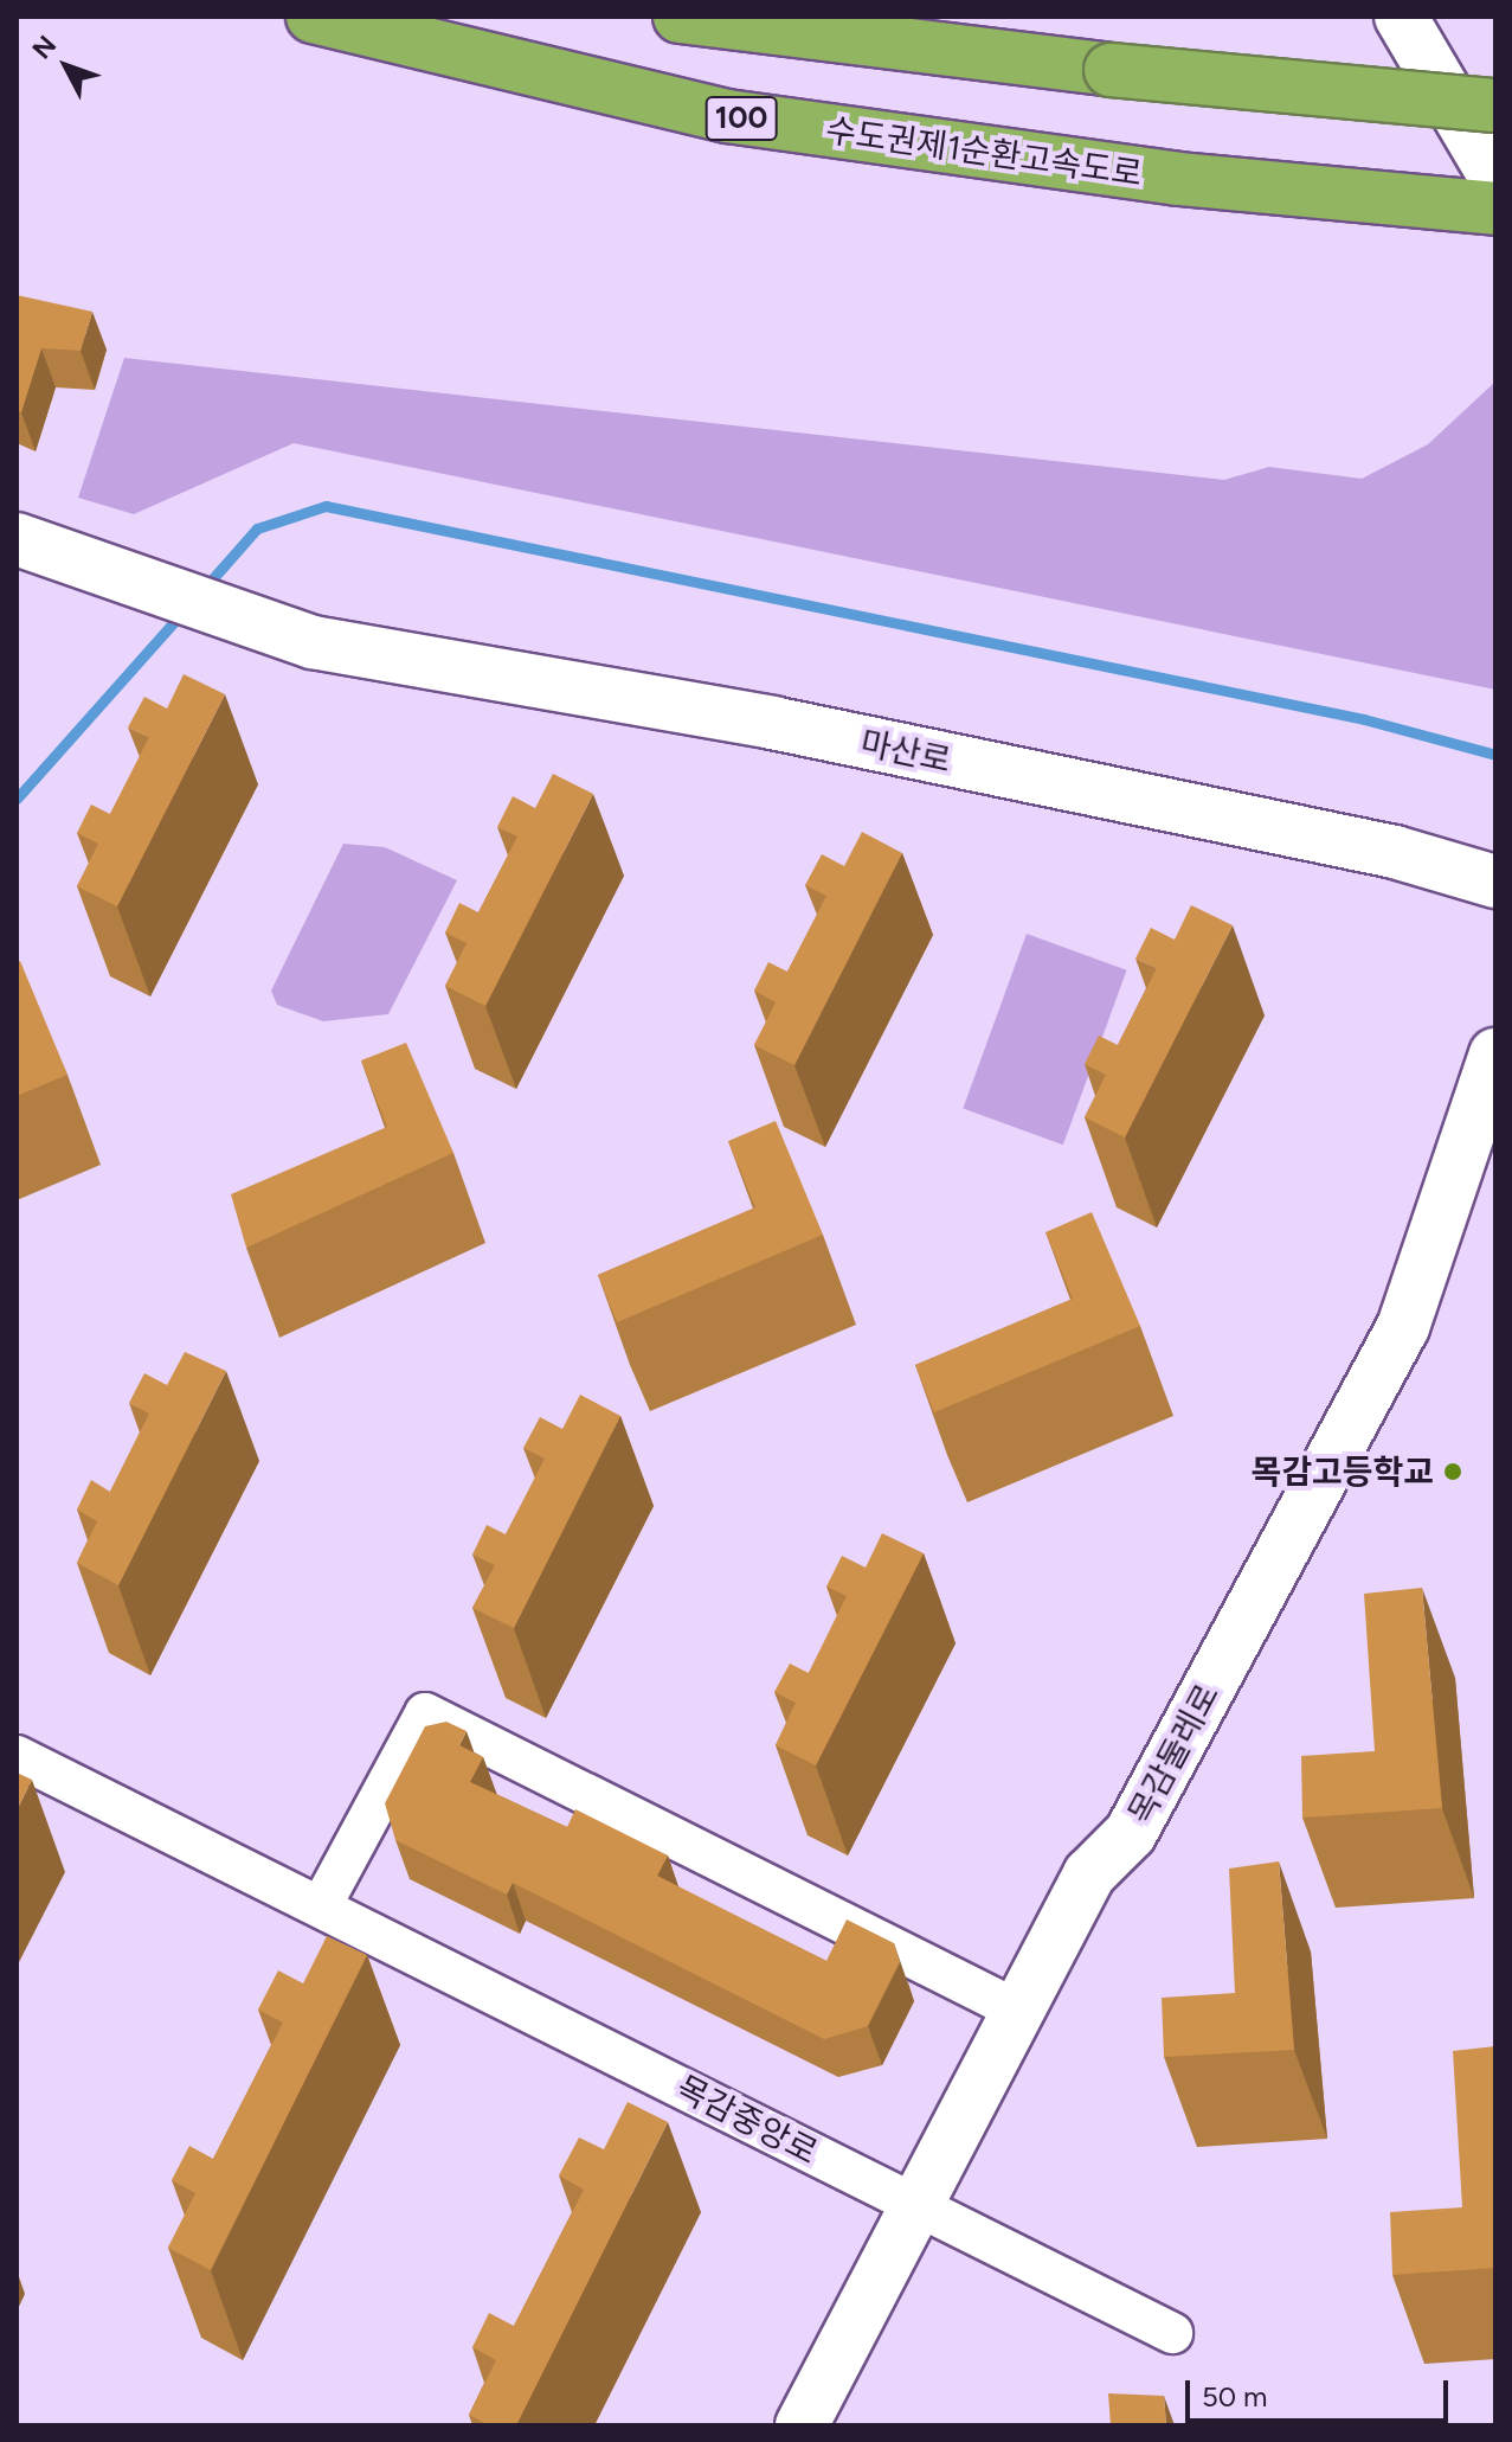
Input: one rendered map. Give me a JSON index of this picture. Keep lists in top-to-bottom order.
{
  "streets": {
    "highway": ["100", "수도권제1순환고속도로"],
    "street": ["마산로", "목감둘레로", "목감중앙로"]
  },
  "crossings": [
    ["목감둘레로", "목감중앙로"]
  ],
  "places": ["목감고등학교"],
  "scale_bar": "50 m",
  "north": "top left"
}
